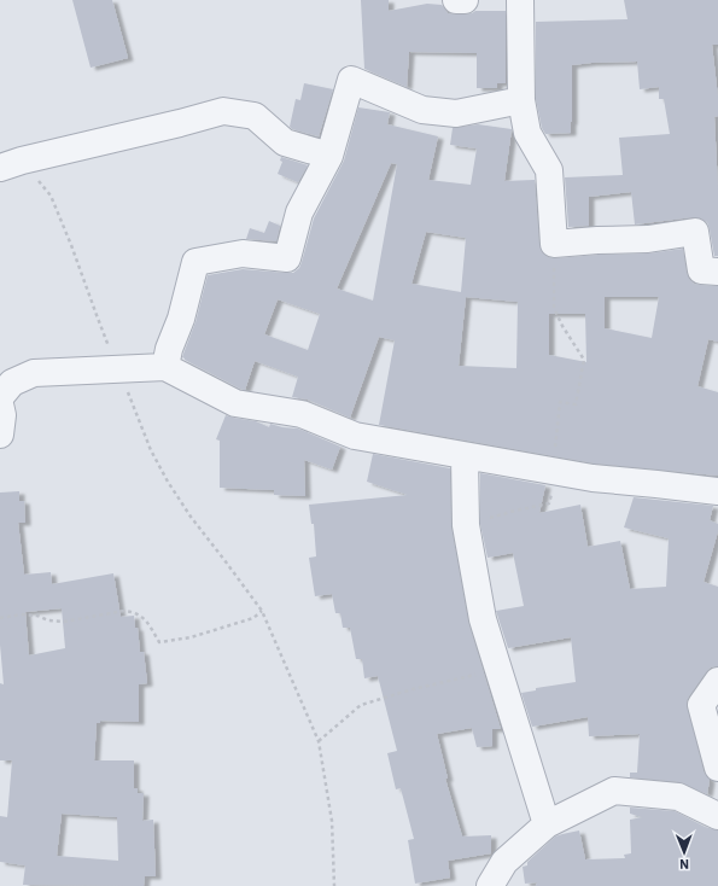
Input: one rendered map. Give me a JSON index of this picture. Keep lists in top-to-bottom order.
{
  "north": "bottom"
}
